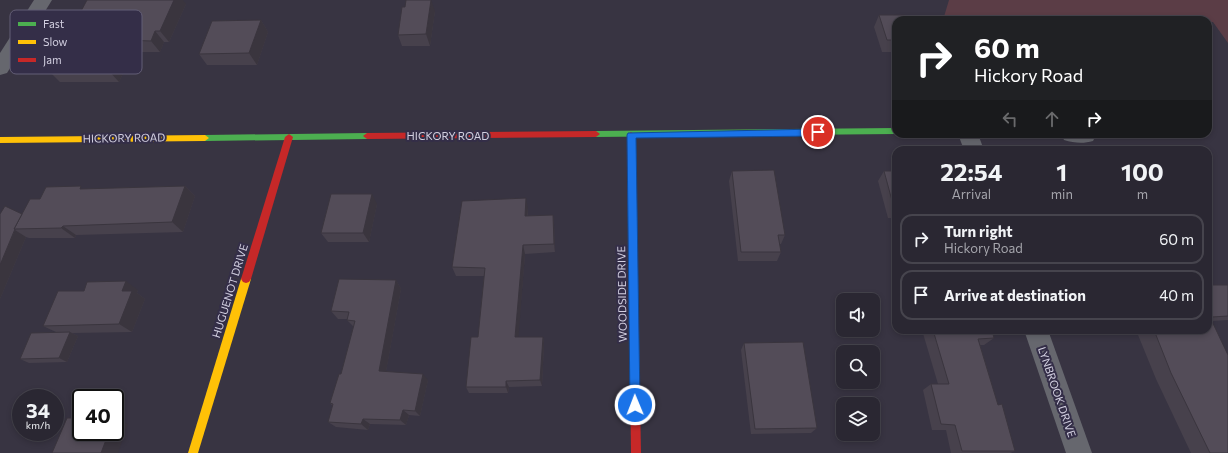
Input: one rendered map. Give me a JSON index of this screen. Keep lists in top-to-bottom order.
{
  "streets": {
    "street": [
      "HICKORY ROAD",
      "HUGUENOT DRIVE",
      "WOODSIDE DRIVE",
      "LYNBROOK DRIVE"
    ]
  },
  "crossings": [
    ["HICKORY ROAD", "HUGUENOT DRIVE"],
    ["HICKORY ROAD", "WOODSIDE DRIVE"]
  ],
  "legend": ["Fast", "Slow", "Jam"],
  "page": {
    "turn": ["60 m", "Hickory Road"],
    "eta": [
      "22:54",
      "Arrival",
      "1",
      "min",
      "100",
      "m"
    ],
    "list": [
      {
        "name": "Turn right",
        "note": "Hickory Road",
        "value": "60 m"
      },
      {
        "name": "Arrive at destination",
        "value": "40 m"
      }
    ],
    "speed": "34 km/h",
    "limit": "40"
  }
}
